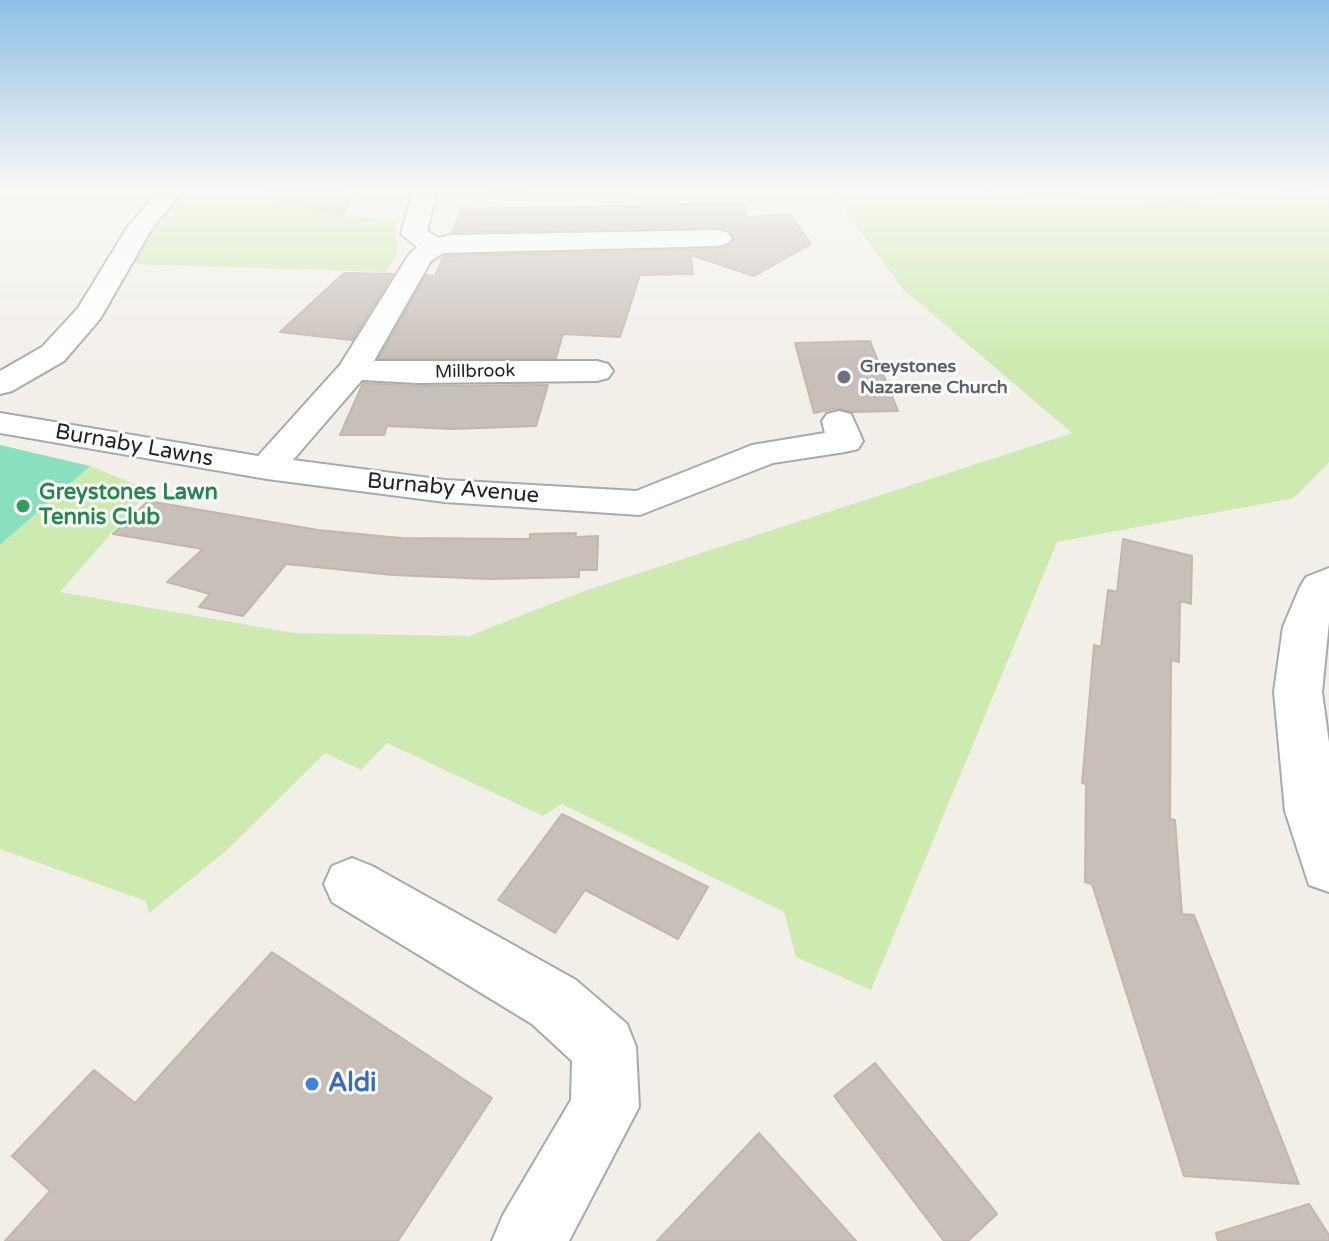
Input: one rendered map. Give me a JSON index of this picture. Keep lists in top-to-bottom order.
{
  "streets": {
    "street": ["Millbrook", "Burnaby Lawns", "Burnaby Avenue"]
  },
  "crossings": [
    ["Burnaby Lawns", "Burnaby Avenue"]
  ],
  "places": ["Greystones Nazarene Church", "Greystones Lawn Tennis Club", "Aldi"]
}
